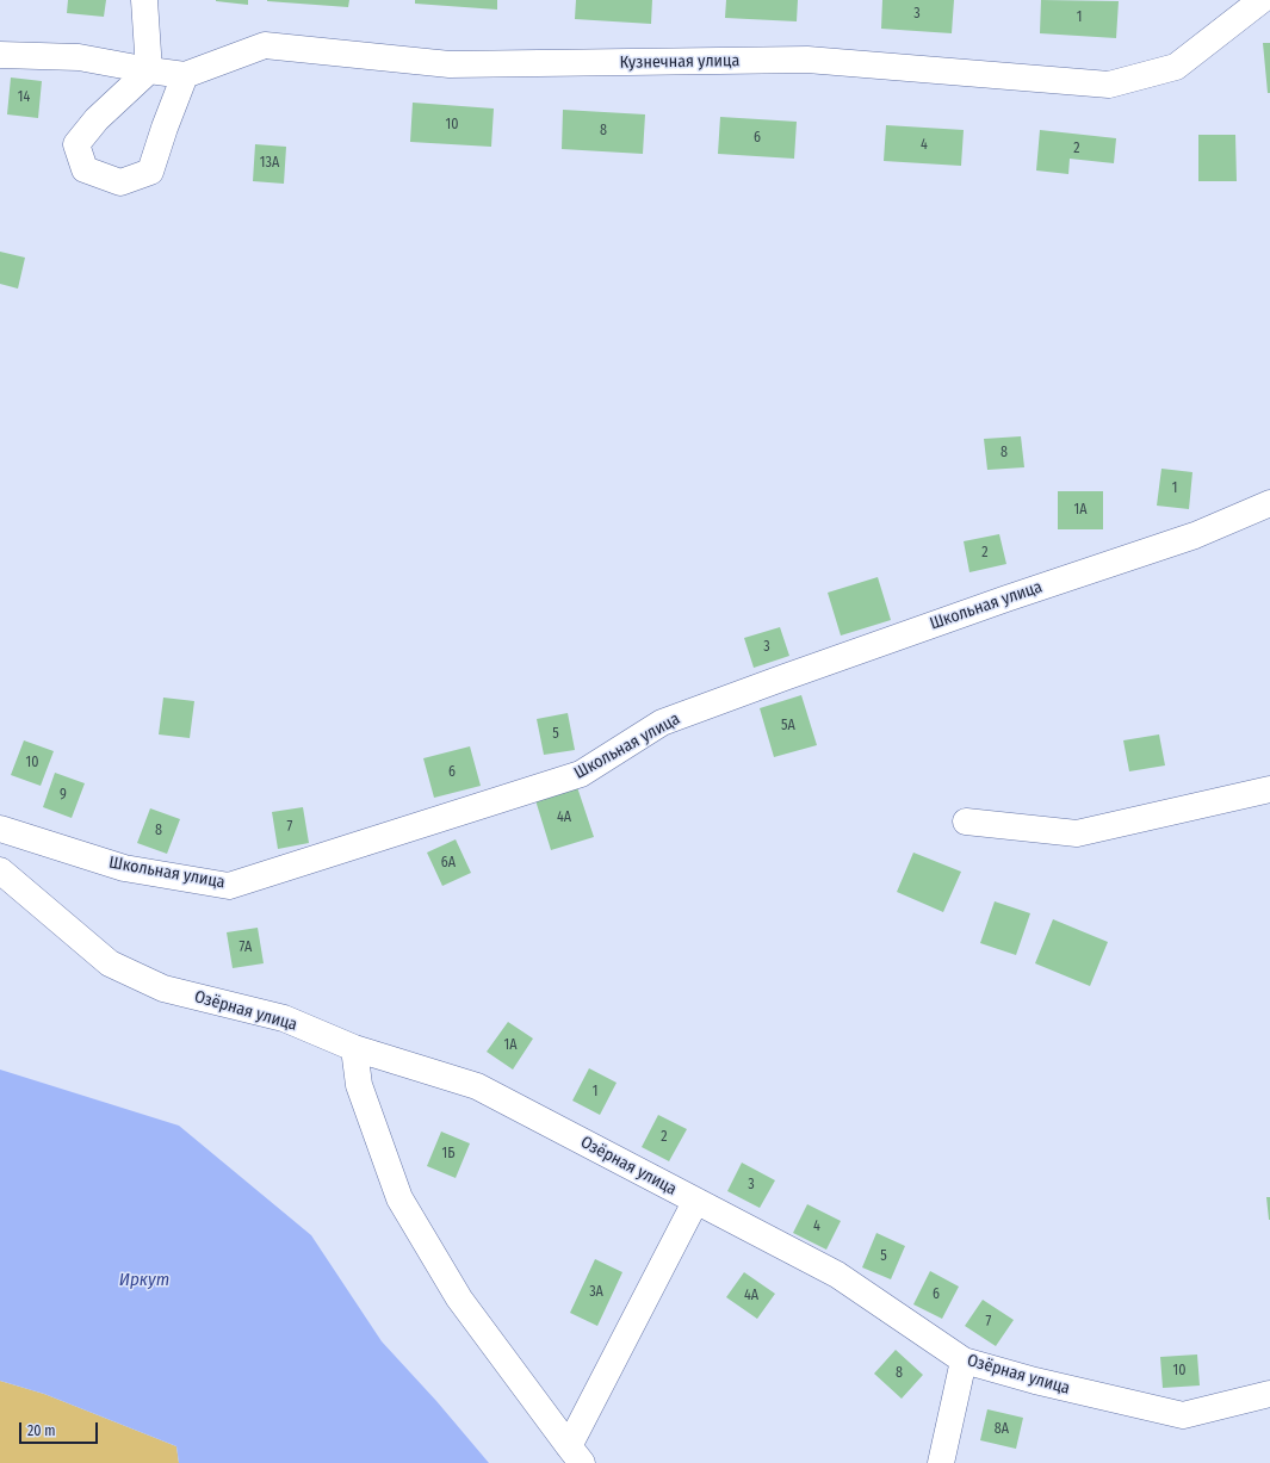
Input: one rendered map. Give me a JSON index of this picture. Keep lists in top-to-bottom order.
{
  "streets": {
    "street": ["Кузнечная улица", "Школьная улица", "Озёрная улица"]
  },
  "water": ["Иркут"],
  "house_numbers": [
    "3",
    "1",
    "14",
    "10",
    "8",
    "6",
    "4",
    "2",
    "13А",
    "8",
    "1",
    "1А",
    "2",
    "3",
    "5А",
    "5",
    "10",
    "6",
    "9",
    "4А",
    "7",
    "8",
    "6А",
    "7А",
    "1А",
    "1",
    "2",
    "1Б",
    "3",
    "4",
    "5",
    "3А",
    "6",
    "4А",
    "7",
    "10",
    "8",
    "8А"
  ],
  "scale_bar": "20 m"
}
